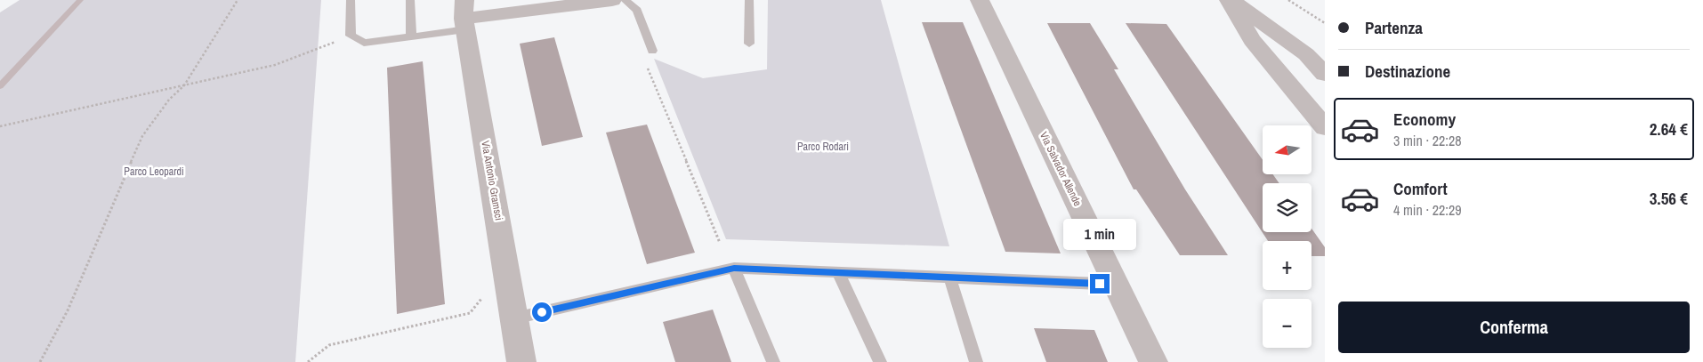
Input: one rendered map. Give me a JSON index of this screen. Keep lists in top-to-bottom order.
{
  "streets": {
    "street": ["Via Salvador Allende", "Via Antonio Gramsci"]
  },
  "parks": ["Parco Rodari", "Parco Leopardi"],
  "north": "left",
  "page": {
    "banner": ["Partenza", "Destinazione"],
    "list": [
      {
        "name": "Economy",
        "note": "3 min · 22:28",
        "value": "2.64 €"
      },
      {
        "name": "Comfort",
        "note": "4 min · 22:29",
        "value": "3.56 €"
      }
    ],
    "map_buttons": ["+", "−"],
    "bubble": "1 min",
    "buttons": "Conferma"
  }
}
